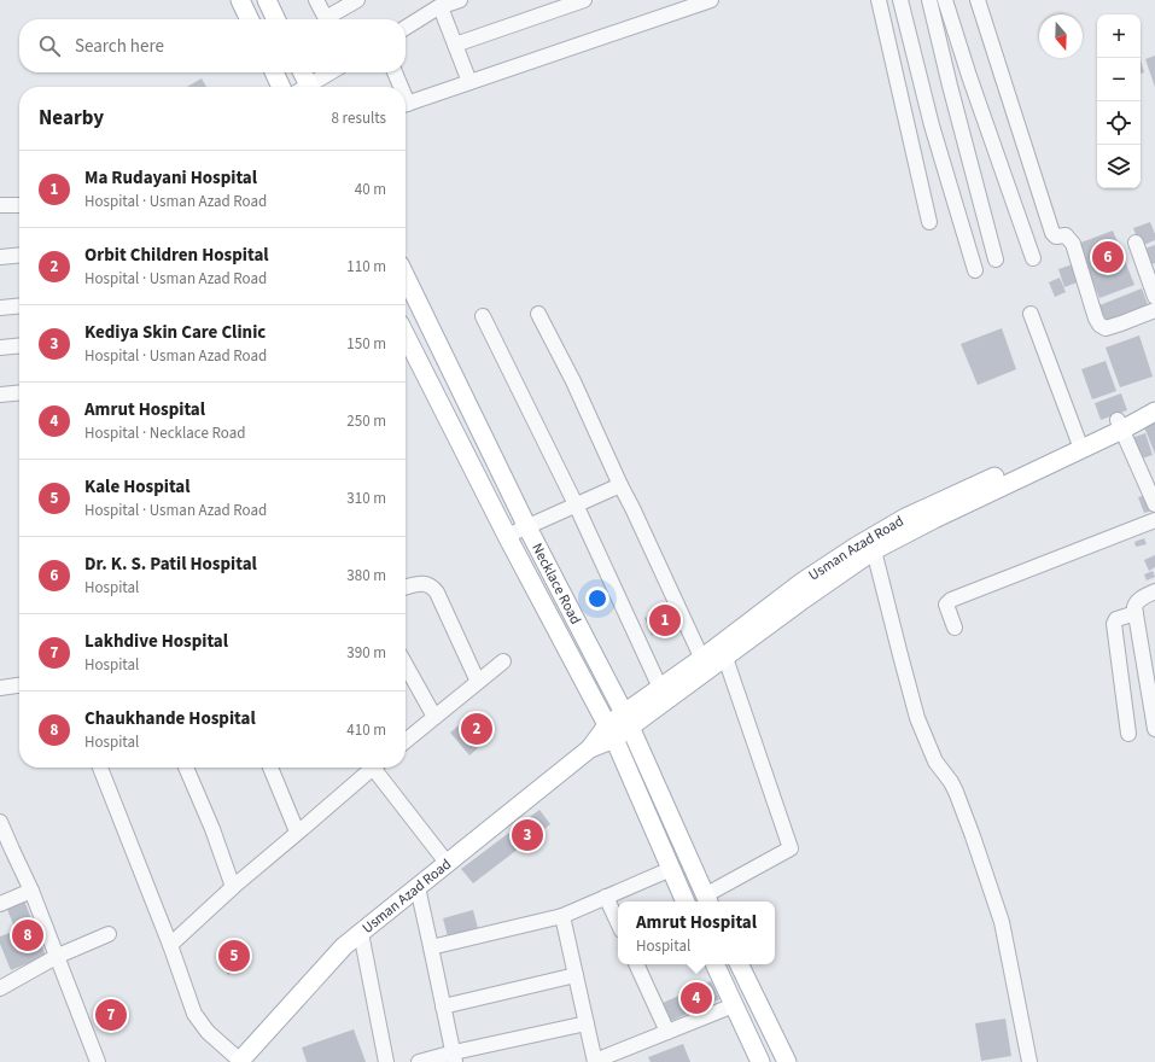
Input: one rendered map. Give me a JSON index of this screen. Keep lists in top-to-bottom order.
{
  "streets": {
    "main road": ["Usman Azad Road", "Necklace Road"]
  },
  "crossings": [
    ["Usman Azad Road", "Necklace Road"]
  ],
  "north": "bottom",
  "page": {
    "map_buttons": ["+", "−"],
    "search": "Search here",
    "heading": ["Nearby", "8 results"],
    "list": [
      {
        "mark": "1",
        "name": "Ma Rudayani Hospital",
        "note": "Hospital · Usman Azad Road",
        "value": "40 m"
      },
      {
        "mark": "2",
        "name": "Orbit Children Hospital",
        "note": "Hospital · Usman Azad Road",
        "value": "110 m"
      },
      {
        "mark": "3",
        "name": "Kediya Skin Care Clinic",
        "note": "Hospital · Usman Azad Road",
        "value": "150 m"
      },
      {
        "mark": "4",
        "name": "Amrut Hospital",
        "note": "Hospital · Necklace Road",
        "value": "250 m"
      },
      {
        "mark": "5",
        "name": "Kale Hospital",
        "note": "Hospital · Usman Azad Road",
        "value": "310 m"
      },
      {
        "mark": "6",
        "name": "Dr. K. S. Patil Hospital",
        "note": "Hospital",
        "value": "380 m"
      },
      {
        "mark": "7",
        "name": "Lakhdive Hospital",
        "note": "Hospital",
        "value": "390 m"
      },
      {
        "mark": "8",
        "name": "Chaukhande Hospital",
        "note": "Hospital",
        "value": "410 m"
      }
    ],
    "pins": [
      "6",
      "1",
      "2",
      "3",
      "8",
      "5",
      "4",
      "7"
    ],
    "popup": ["Amrut Hospital", "Hospital"]
  }
}
